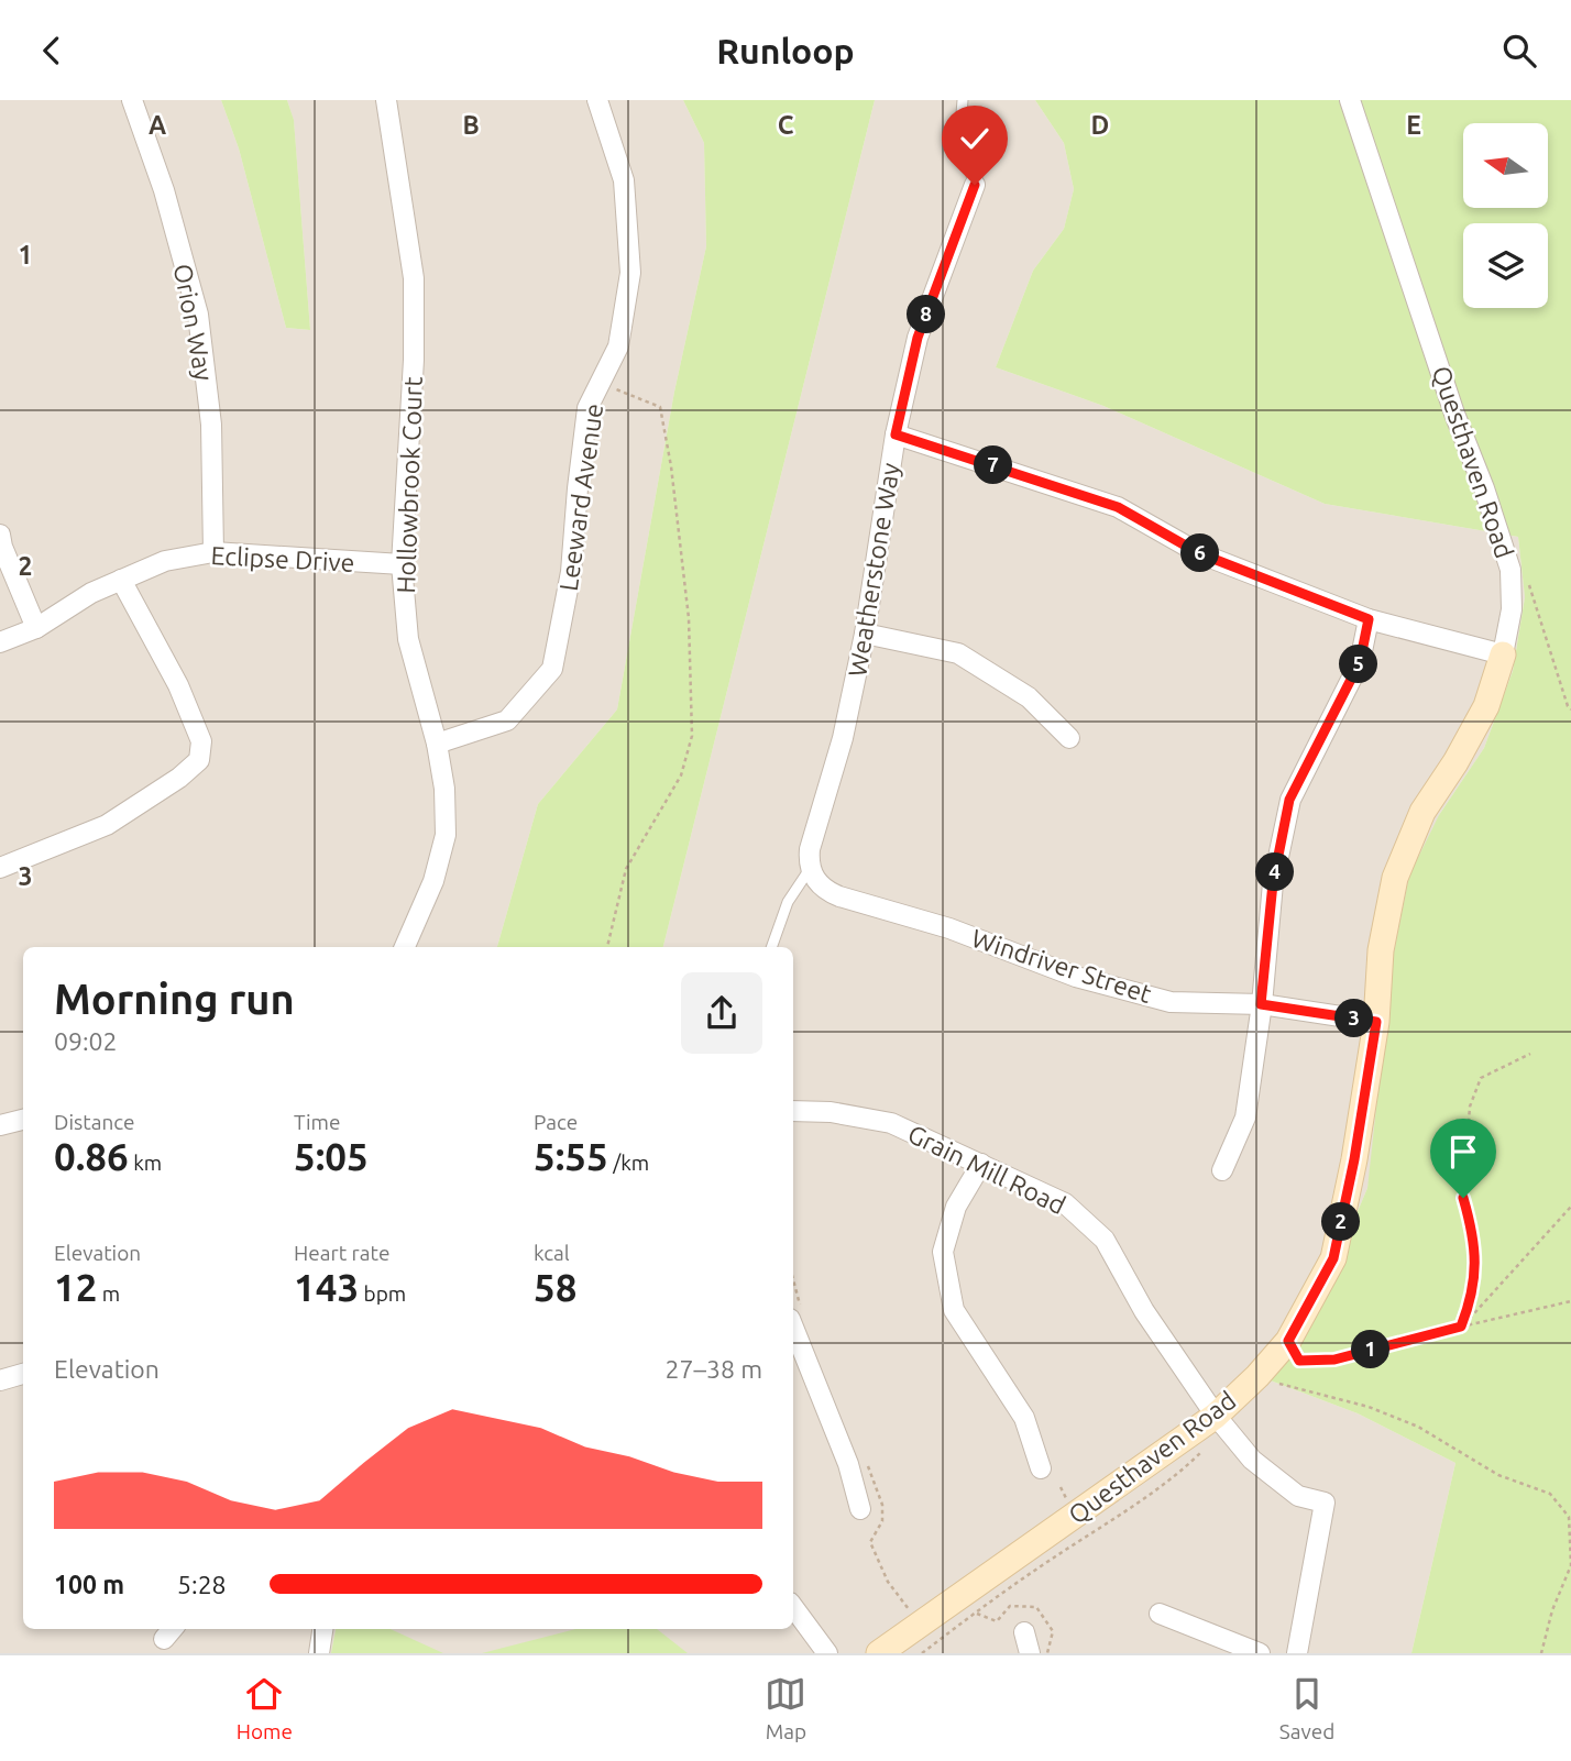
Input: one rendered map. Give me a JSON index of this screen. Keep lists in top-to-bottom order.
{
  "streets": {
    "street": [
      "Orion Way",
      "Questhaven Road",
      "Hollowbrook Court",
      "Leeward Avenue",
      "Eclipse Drive",
      "Weatherstone Way",
      "Windriver Street",
      "Grain Mill Road"
    ]
  },
  "crossings": [
    ["Orion Way", "Eclipse Drive"],
    ["Questhaven Road", "Windriver Street"],
    ["Questhaven Road", "Grain Mill Road"],
    ["Hollowbrook Court", "Leeward Avenue"],
    ["Hollowbrook Court", "Eclipse Drive"],
    ["Weatherstone Way", "Windriver Street"]
  ],
  "north": "left",
  "page": {
    "header": "Runloop",
    "pins": [
      "8",
      "7",
      "6",
      "5",
      "4",
      "3",
      "2",
      "1"
    ],
    "heading": ["Morning run", "09:02"],
    "stats": [
      ["Distance", "0.86 km"],
      ["Time", "5:05"],
      ["Pace", "5:55 /km"],
      ["Elevation", "12 m"],
      ["Heart rate", "143 bpm"],
      ["kcal", "58"]
    ],
    "chart": ["Elevation", "27–38 m"],
    "list": [
      {
        "name": "100 m",
        "note": "5:28"
      }
    ],
    "tabs": ["Home", "Map", "Saved"]
  },
  "grid": {
    "columns": [
      "A",
      "B",
      "C",
      "D",
      "E"
    ],
    "rows": ["1", "2", "3"]
  }
}
